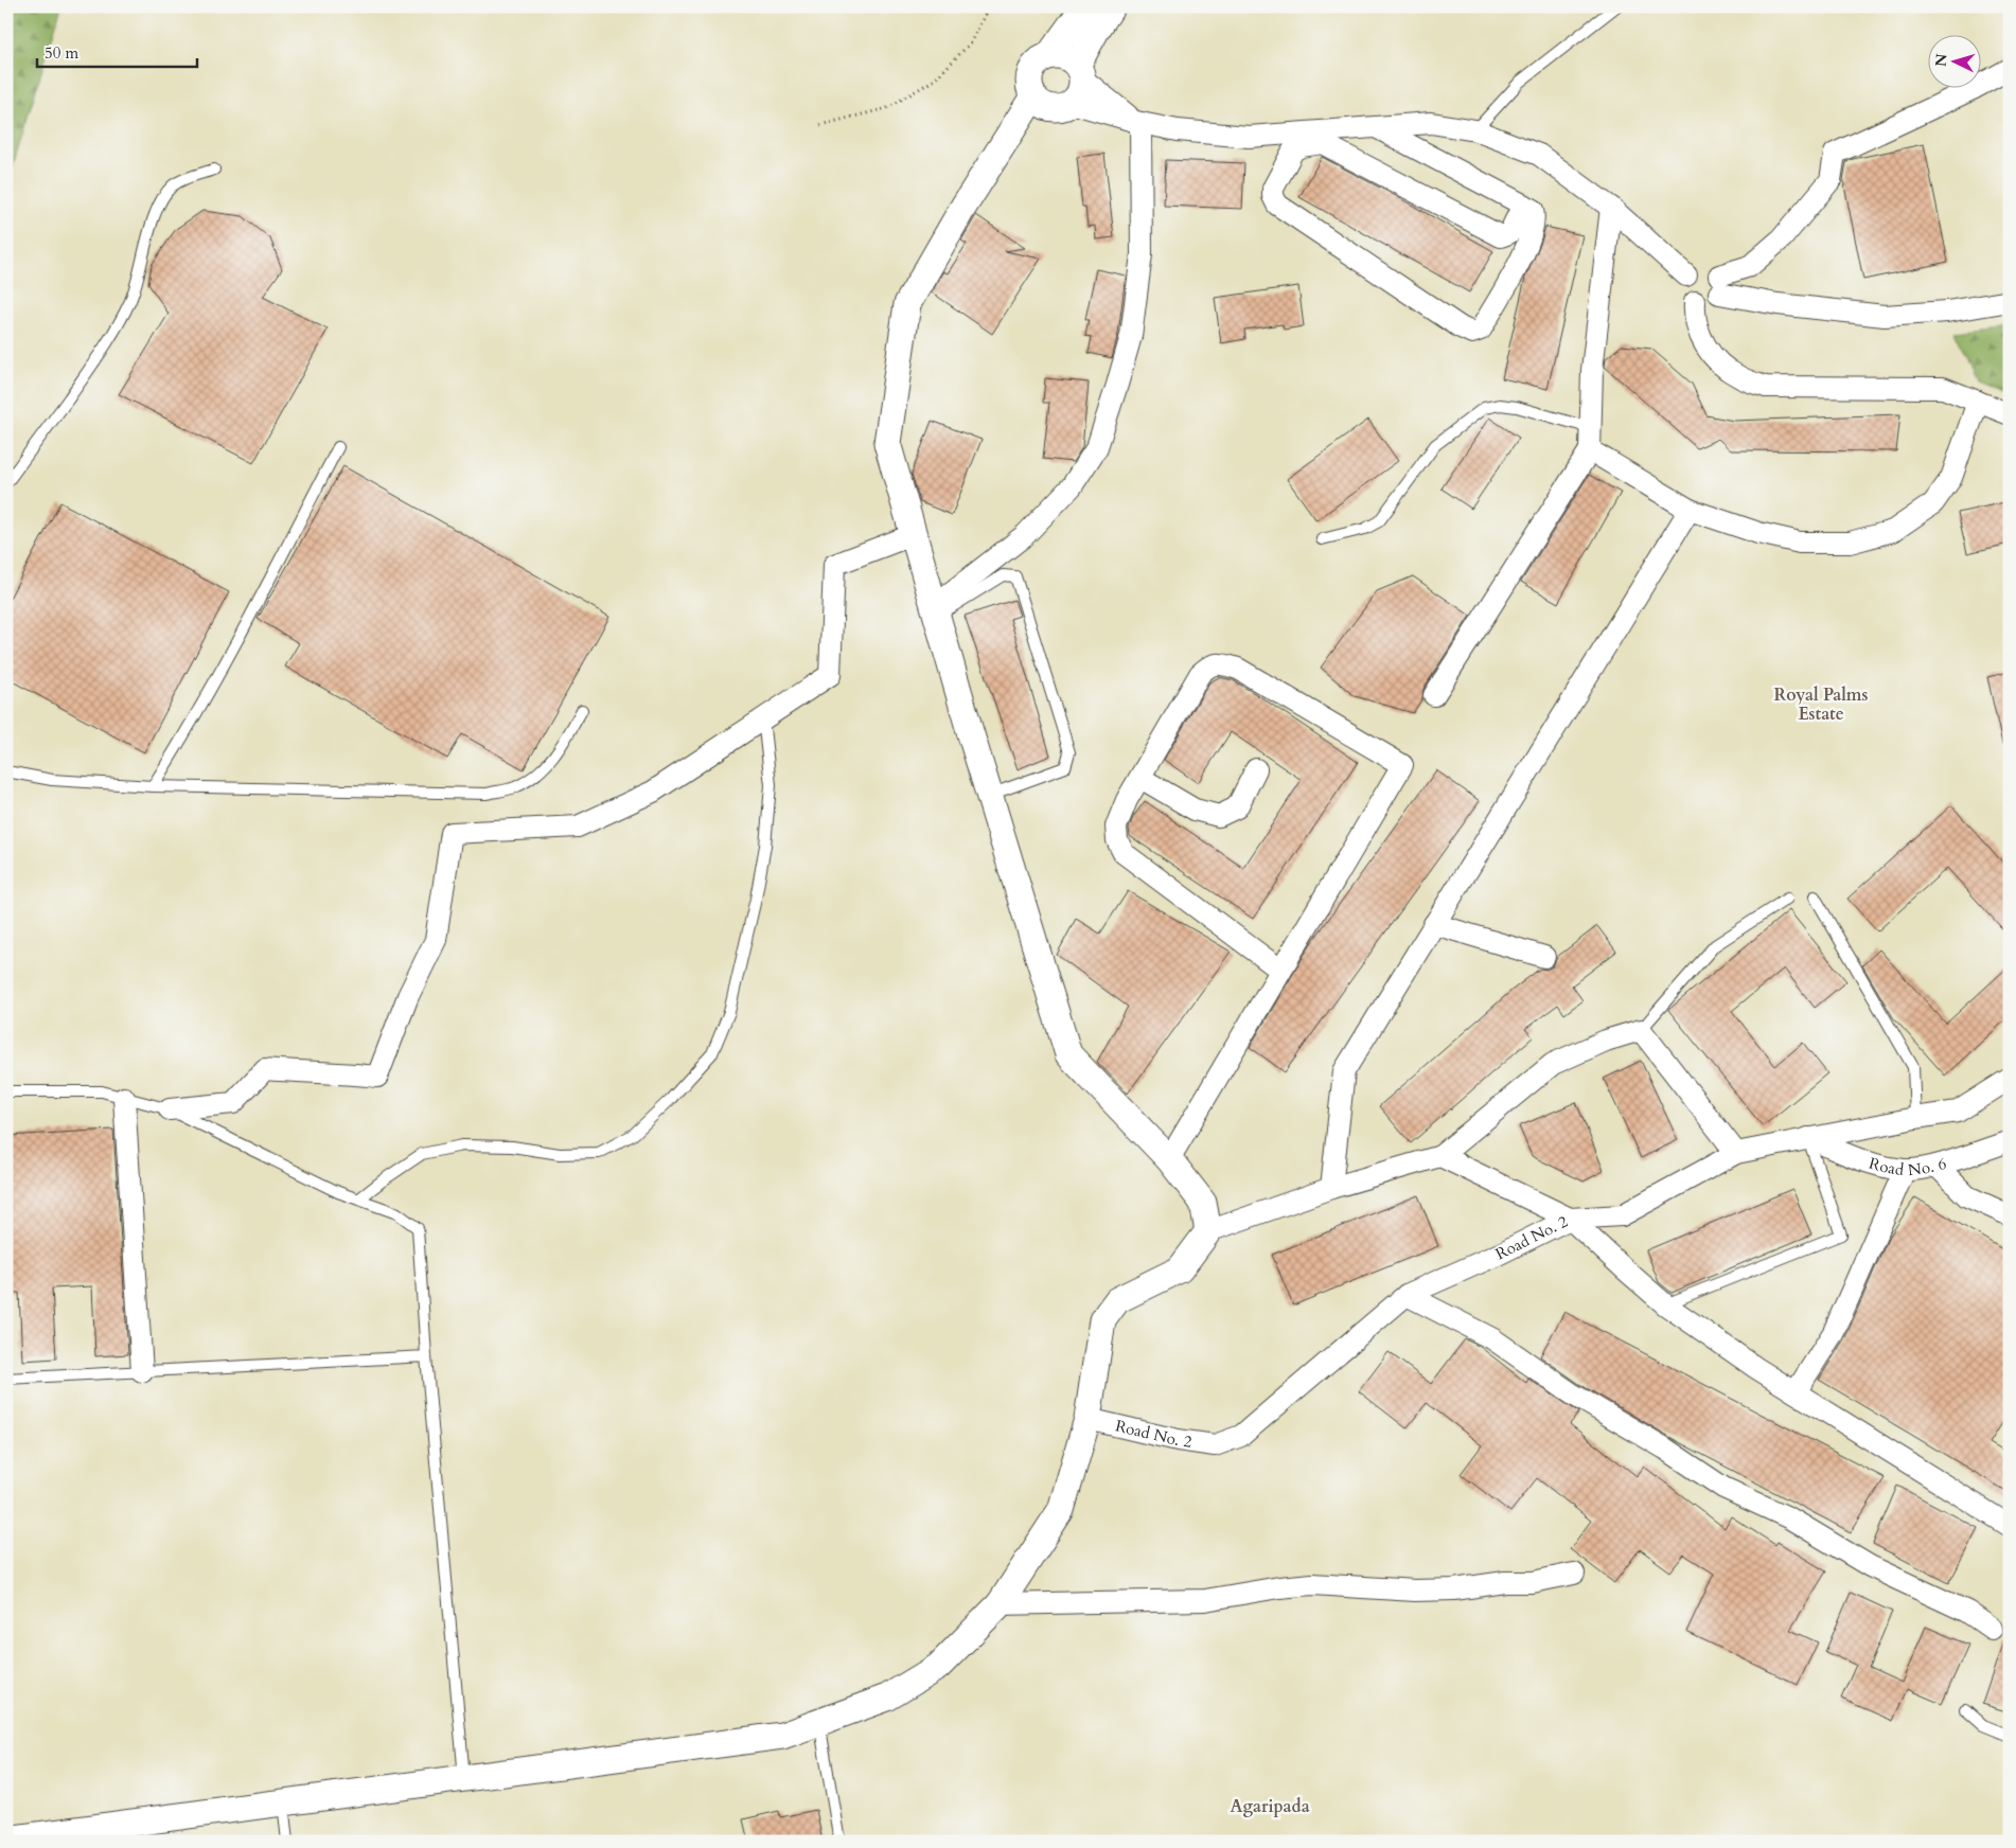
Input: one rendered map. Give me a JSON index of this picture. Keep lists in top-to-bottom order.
{
  "streets": {
    "street": ["Road No. 6", "Road No. 2"]
  },
  "crossings": [
    ["Road No. 6", "Road No. 2"]
  ],
  "districts": ["Royal Palms Estate", "Agaripada"],
  "scale_bar": "50 m",
  "north": "left"
}
